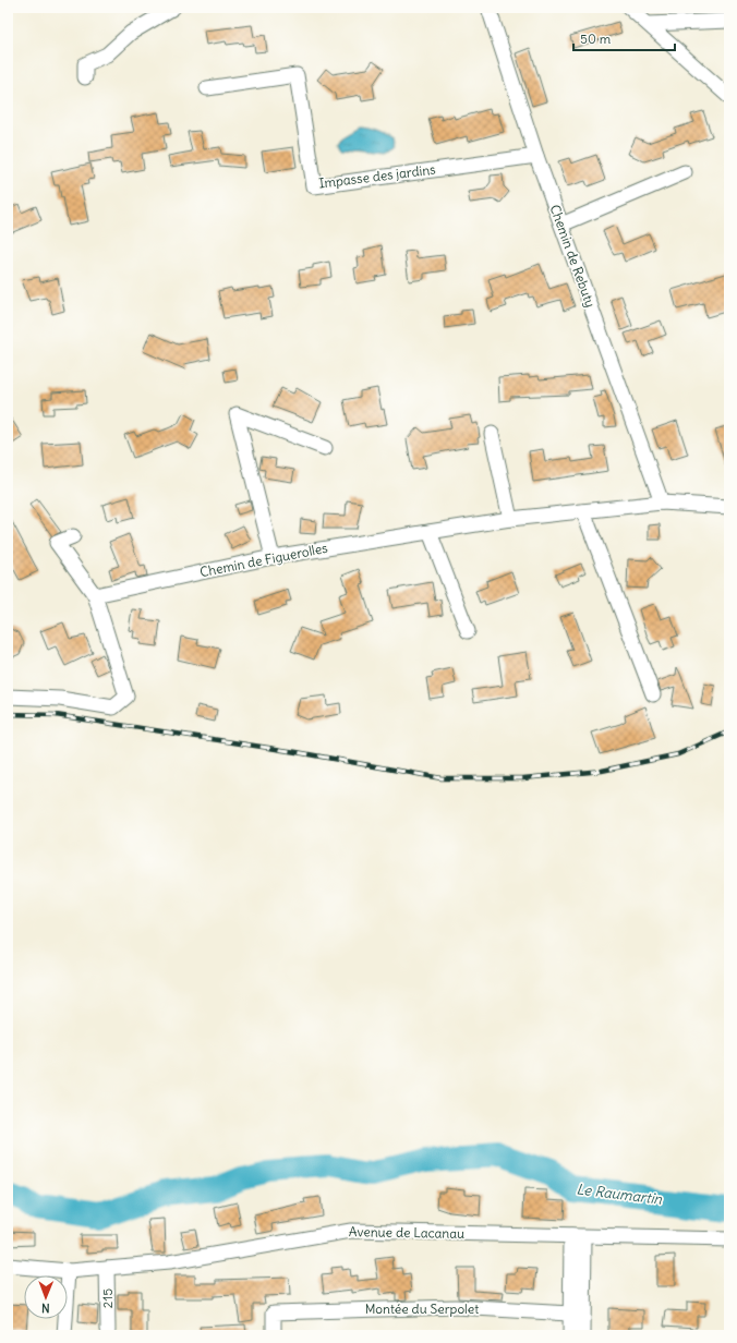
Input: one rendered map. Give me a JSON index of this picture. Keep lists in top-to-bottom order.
{
  "streets": {
    "street": [
      "Impasse des jardins",
      "Chemin de Rebuty",
      "Chemin de Figuerolles",
      "Avenue de Lacanau",
      "215",
      "Montée du Serpolet"
    ]
  },
  "crossings": [
    ["Impasse des jardins", "Chemin de Rebuty"],
    ["Chemin de Rebuty", "Chemin de Figuerolles"],
    ["Avenue de Lacanau", "215"]
  ],
  "water": ["Le Raumartin"],
  "scale_bar": "50 m",
  "north": "bottom"
}
